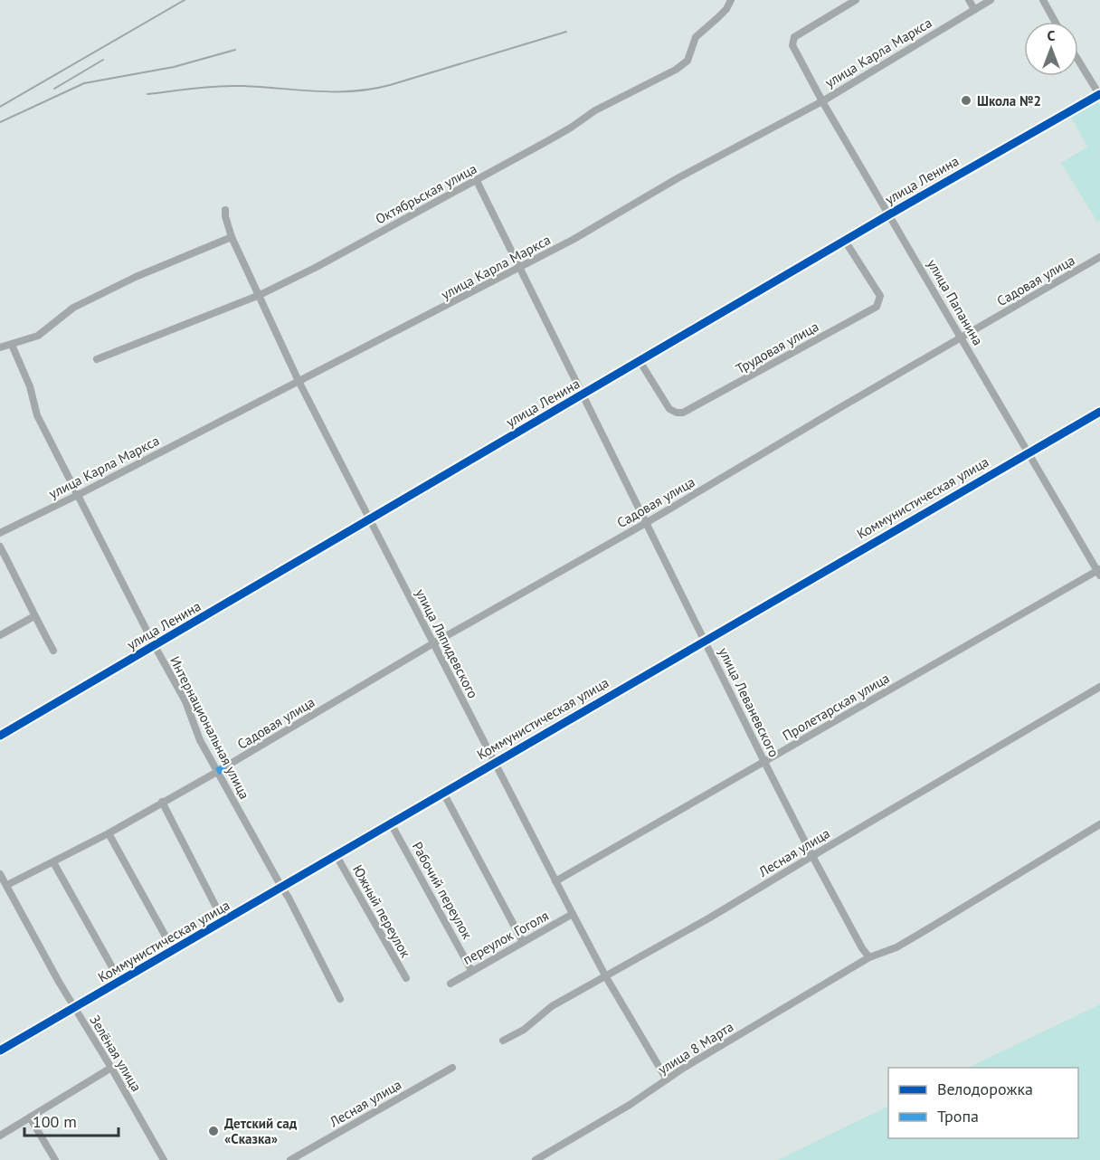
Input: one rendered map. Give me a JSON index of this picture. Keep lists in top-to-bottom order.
{
  "streets": {
    "street": [
      "улица Карла Маркса",
      "улица Ленина",
      "Октябрьская улица",
      "Садовая улица",
      "улица Папанина",
      "Трудовая улица",
      "Коммунистическая улица",
      "улица Ляпидевского",
      "улица Леваневского",
      "Пролетарская улица",
      "Интернациональная улица",
      "Лесная улица",
      "Рабочий переулок",
      "Южный переулок",
      "переулок Гоголя",
      "улица 8 Марта",
      "Зелёная улица"
    ]
  },
  "crossings": [
    ["улица Карла Маркса", "улица Папанина"],
    ["улица Карла Маркса", "улица Ляпидевского"],
    ["улица Карла Маркса", "улица Леваневского"],
    ["улица Карла Маркса", "Интернациональная улица"],
    ["улица Ленина", "улица Папанина"],
    ["улица Ленина", "Трудовая улица"],
    ["улица Ленина", "улица Ляпидевского"],
    ["улица Ленина", "улица Леваневского"],
    ["улица Ленина", "Интернациональная улица"],
    ["Октябрьская улица", "улица Ляпидевского"],
    ["Октябрьская улица", "улица Леваневского"],
    ["Садовая улица", "улица Папанина"],
    ["Садовая улица", "улица Ляпидевского"],
    ["Садовая улица", "улица Леваневского"],
    ["улица Папанина", "Коммунистическая улица"],
    ["улица Папанина", "Пролетарская улица"],
    ["Коммунистическая улица", "улица Ляпидевского"],
    ["Коммунистическая улица", "улица Леваневского"],
    ["Коммунистическая улица", "Интернациональная улица"],
    ["Коммунистическая улица", "Рабочий переулок"],
    ["Коммунистическая улица", "Южный переулок"],
    ["Коммунистическая улица", "Зелёная улица"],
    ["улица Ляпидевского", "Пролетарская улица"],
    ["улица Ляпидевского", "Лесная улица"],
    ["улица Ляпидевского", "переулок Гоголя"],
    ["улица Ляпидевского", "улица 8 Марта"],
    ["улица Леваневского", "Пролетарская улица"],
    ["улица Леваневского", "Лесная улица"],
    ["улица Леваневского", "улица 8 Марта"],
    ["Рабочий переулок", "переулок Гоголя"]
  ],
  "places": ["Школа №2", "Детский сад «Сказка»"],
  "legend": ["Велодорожка", "Тропа"],
  "scale_bar": "100 m",
  "north": "top"
}
